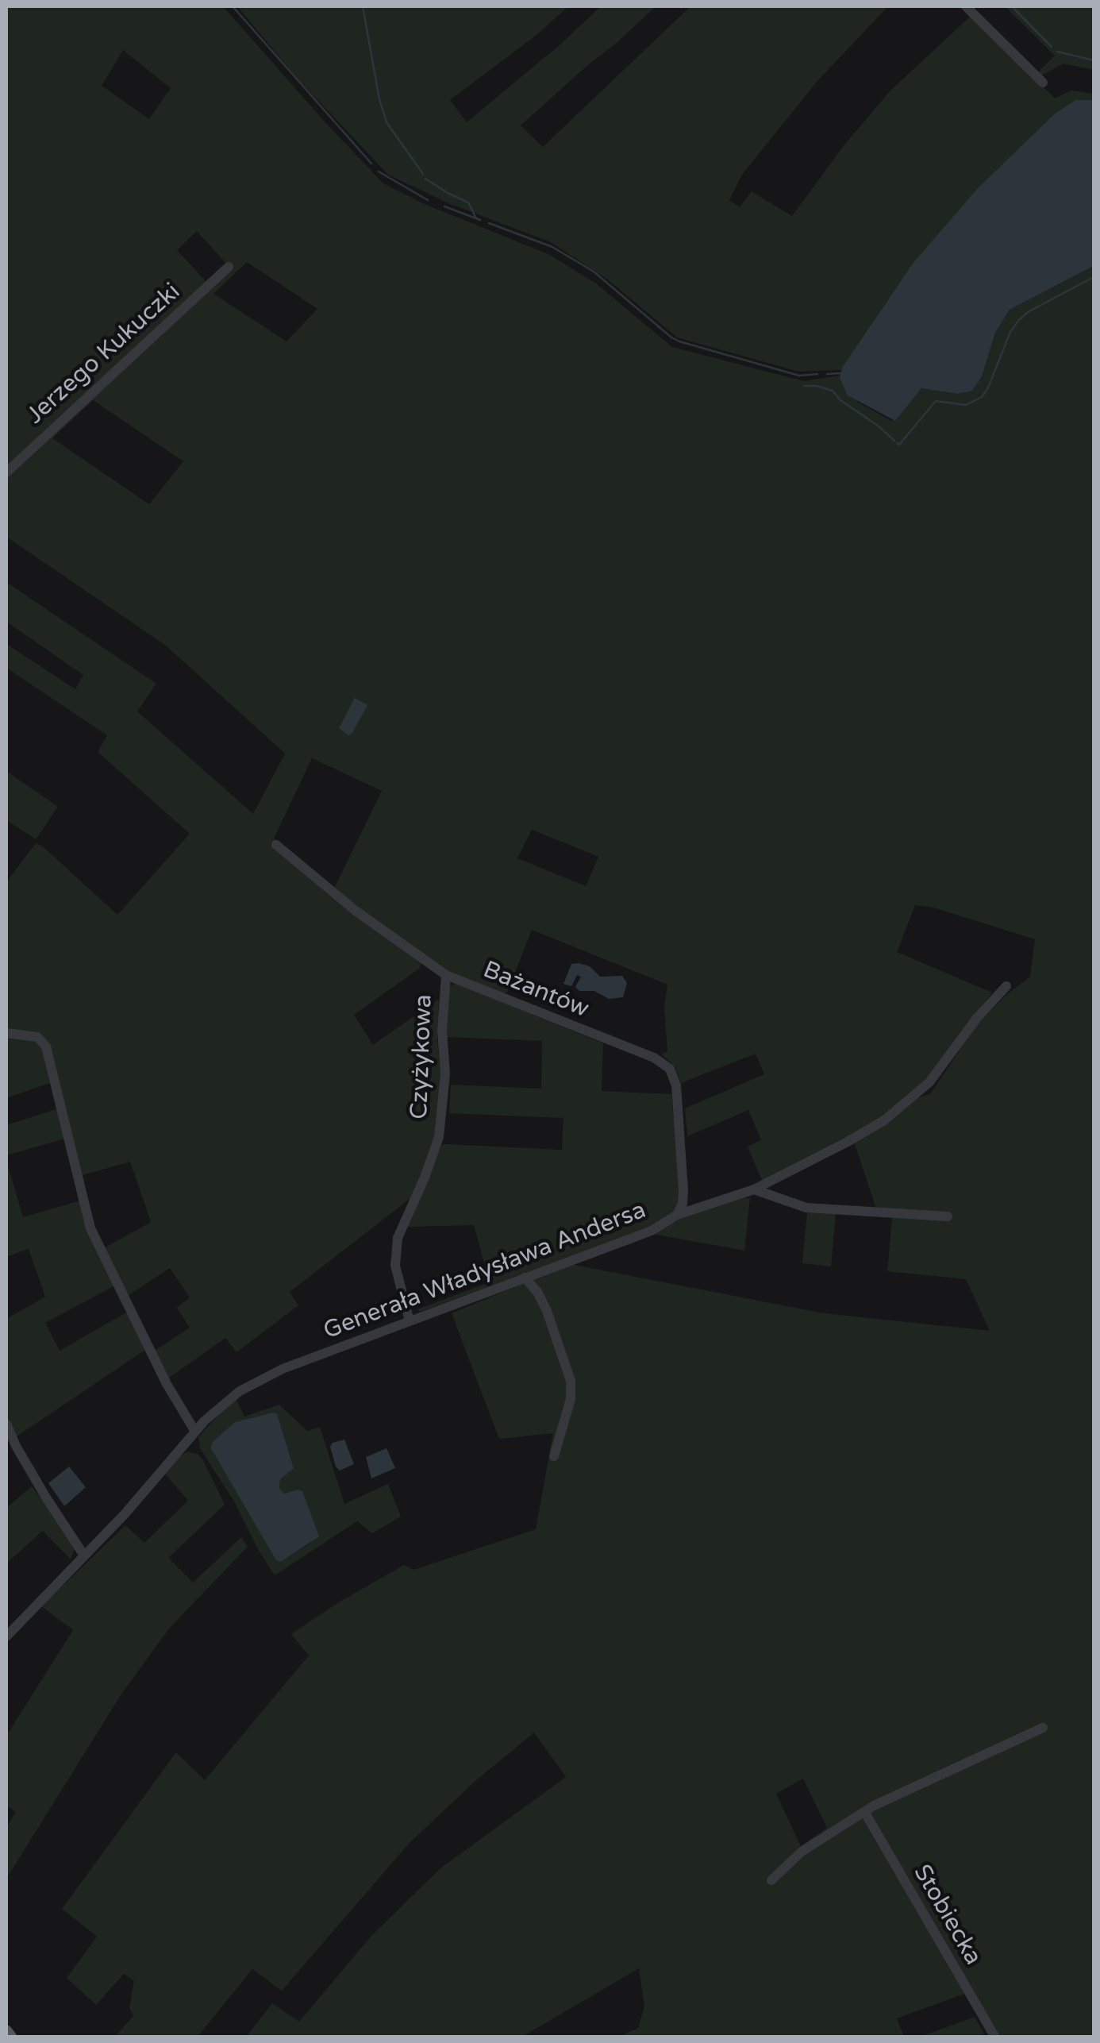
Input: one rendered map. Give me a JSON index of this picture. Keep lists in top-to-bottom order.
{
  "streets": {
    "street": [
      "Jerzego Kukuczki",
      "Bażantów",
      "Czyżykowa",
      "Generała Władysława Andersa",
      "Stobiecka"
    ]
  },
  "crossings": [
    ["Bażantów", "Czyżykowa"],
    ["Bażantów", "Generała Władysława Andersa"],
    ["Czyżykowa", "Generała Władysława Andersa"]
  ]
}
